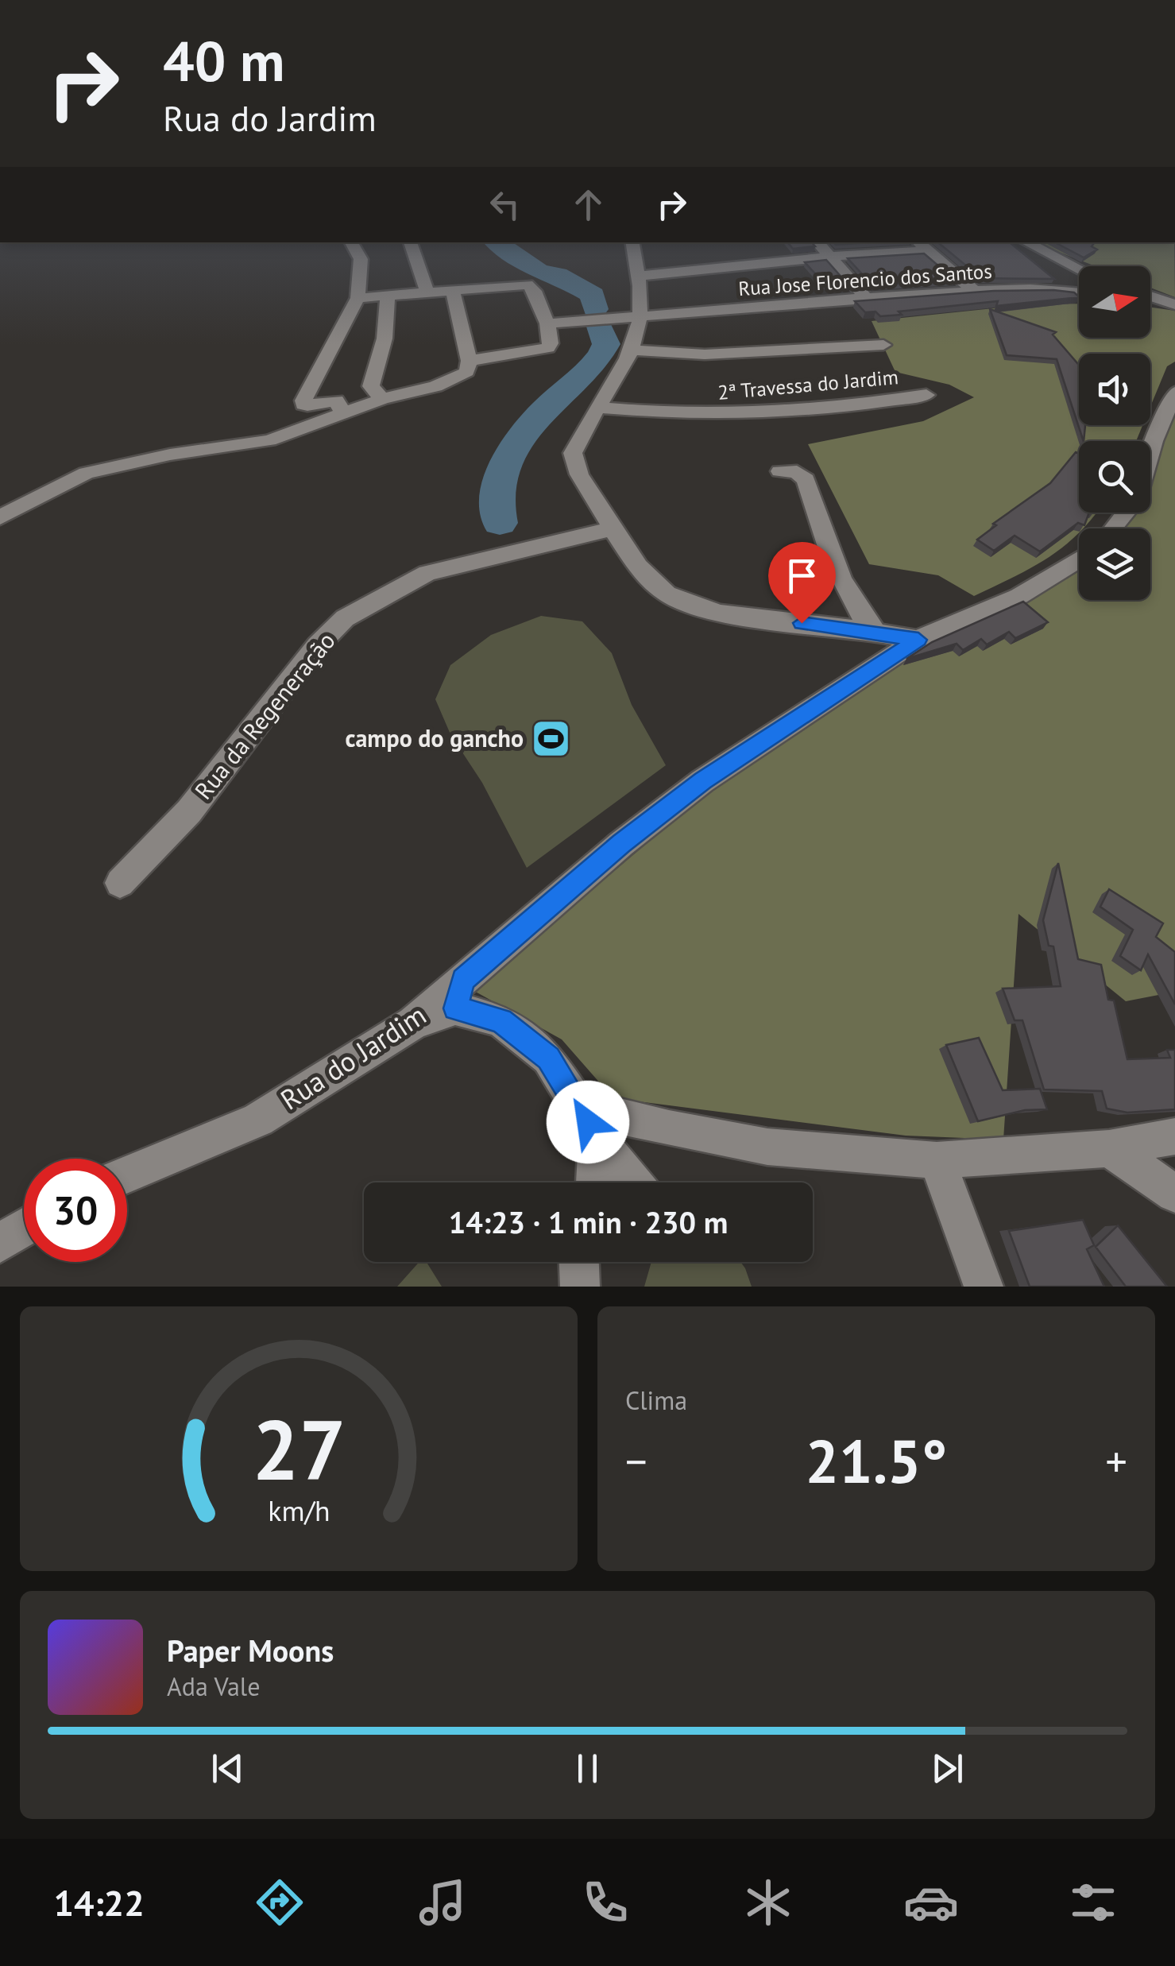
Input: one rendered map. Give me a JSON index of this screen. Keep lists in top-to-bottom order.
{
  "streets": {
    "street": [
      "Rua Jose Florencio dos Santos",
      "2ª Travessa do Jardim",
      "Rua da Regeneração",
      "Rua do Jardim"
    ]
  },
  "places": {
    "sports": ["campo do gancho"]
  },
  "north": "right",
  "page": {
    "turn": ["40 m", "Rua do Jardim"],
    "limit": "30",
    "trip": "14:23 · 1 min · 230 m",
    "tile": "Clima",
    "heat": ["−", "21.5°", "+"],
    "song": ["Paper Moons", "Ada Vale"],
    "tabs": "14:22",
    "gauge": ["27", "km/h"]
  }
}
